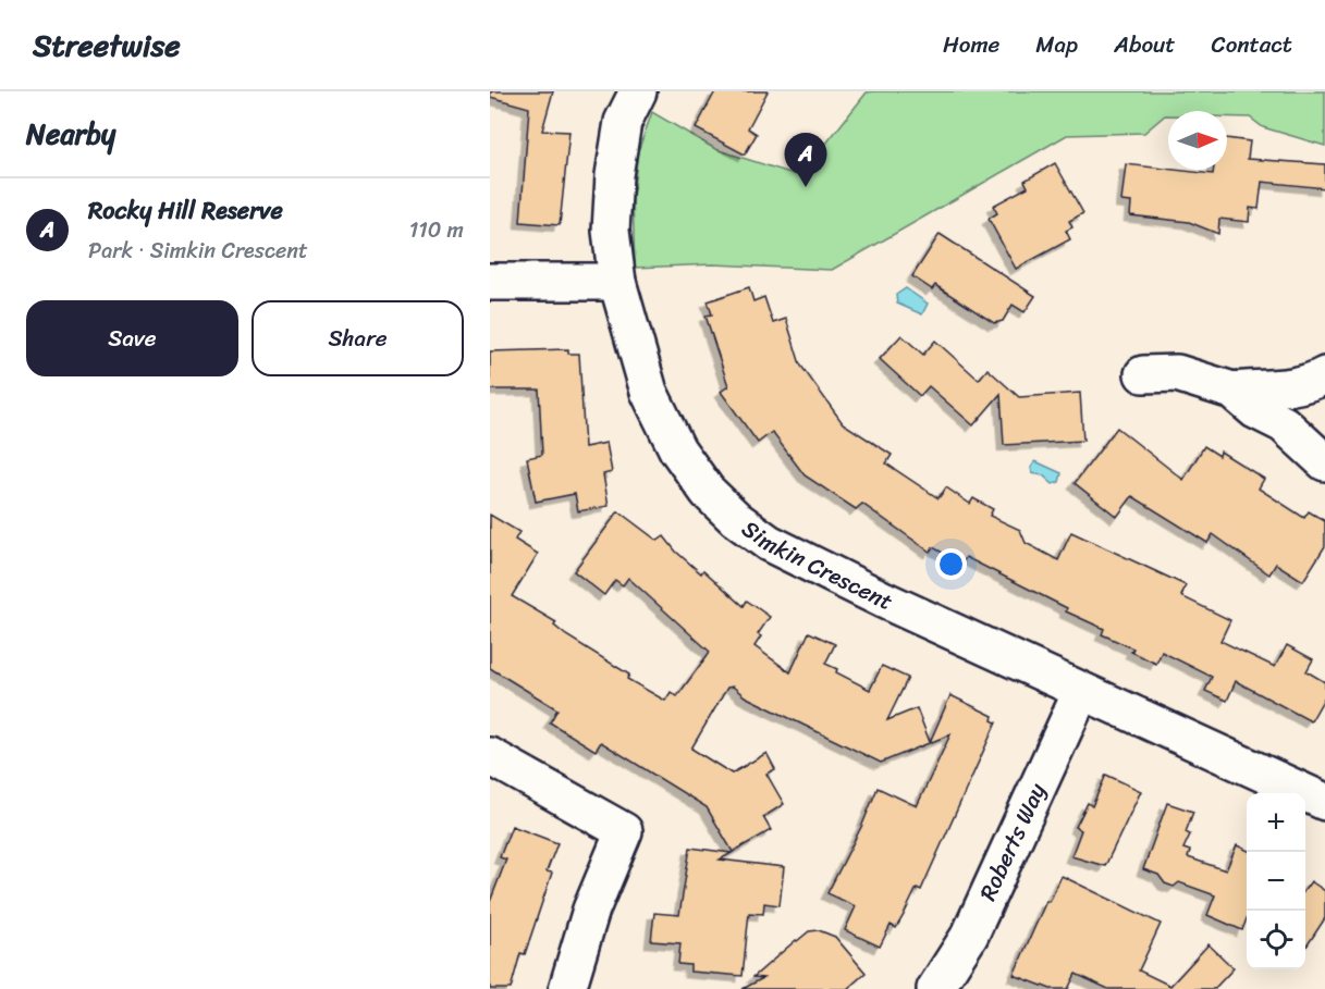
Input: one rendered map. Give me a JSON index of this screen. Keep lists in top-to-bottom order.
{
  "streets": {
    "street": ["Simkin Crescent", "Roberts Way"]
  },
  "crossings": [
    ["Simkin Crescent", "Roberts Way"]
  ],
  "north": "right",
  "page": {
    "header": "Streetwise",
    "nav": [
      "Home",
      "Map",
      "About",
      "Contact"
    ],
    "heading": "Nearby",
    "pins": "A",
    "list": [
      {
        "mark": "A",
        "name": "Rocky Hill Reserve",
        "note": "Park · Simkin Crescent",
        "value": "110 m"
      }
    ],
    "buttons": ["Save", "Share"],
    "map_buttons": ["+", "−"]
  }
}
